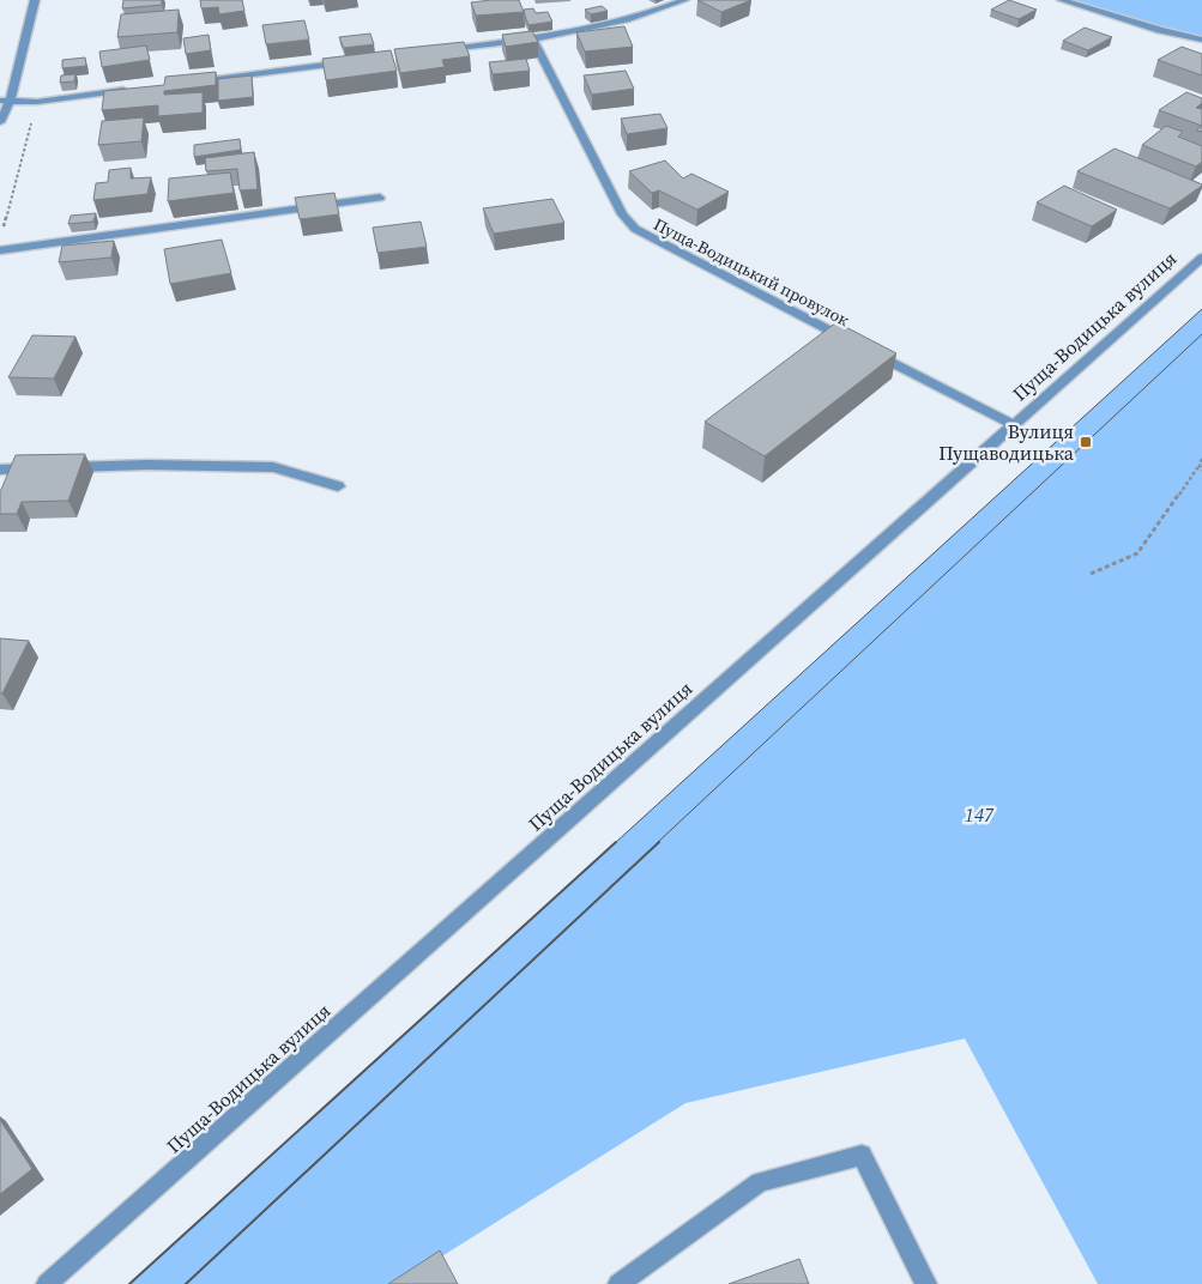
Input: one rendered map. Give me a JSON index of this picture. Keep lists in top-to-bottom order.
{
  "streets": {
    "street": ["Пуща-Водицький провулок", "Пуща-Водицька вулиця"]
  },
  "crossings": [
    ["Пуща-Водицький провулок", "Пуща-Водицька вулиця"]
  ],
  "parks": ["147"],
  "places": {
    "transit": ["Вулиця Пущаводицька"]
  }
}
